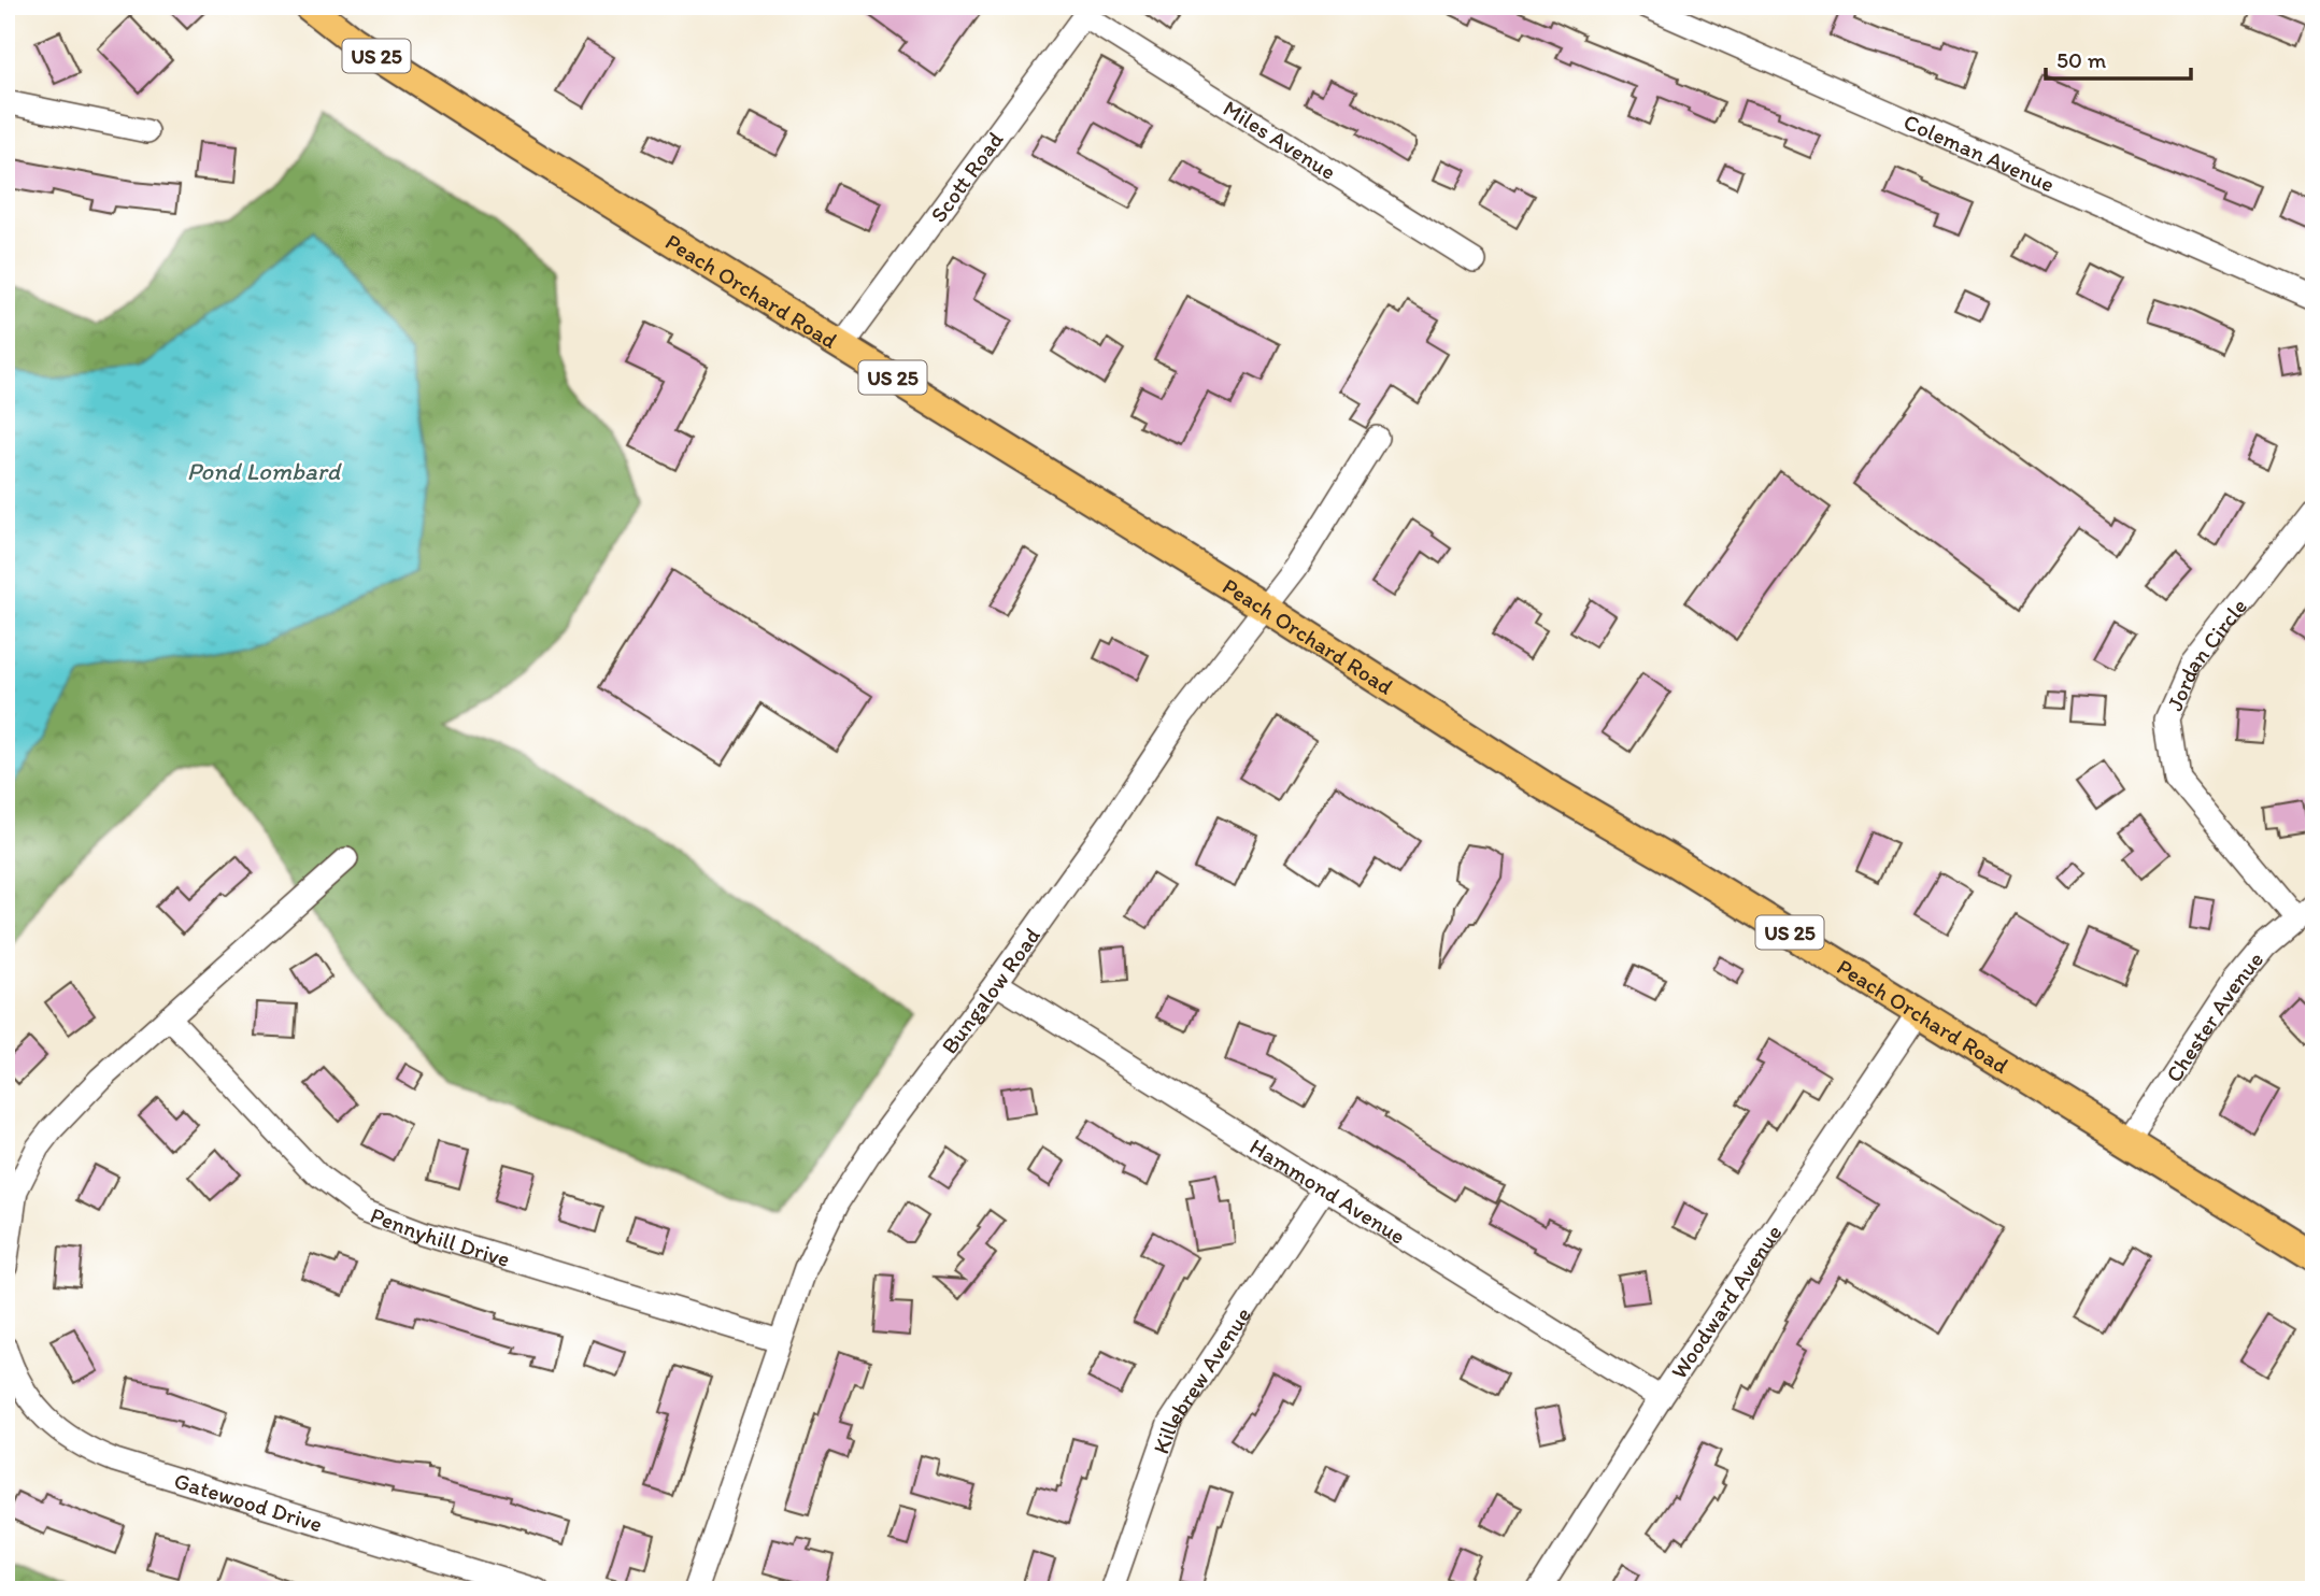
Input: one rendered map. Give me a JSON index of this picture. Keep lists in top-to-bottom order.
{
  "streets": {
    "main road": ["US 25", "Peach Orchard Road"],
    "street": [
      "Miles Avenue",
      "Coleman Avenue",
      "Scott Road",
      "Jordan Circle",
      "Bungalow Road",
      "Chester Avenue",
      "Hammond Avenue",
      "Pennyhill Drive",
      "Woodward Avenue",
      "Killebrew Avenue",
      "Gatewood Drive"
    ]
  },
  "crossings": [
    ["Miles Avenue", "Scott Road"],
    ["Scott Road", "Peach Orchard Road"],
    ["Peach Orchard Road", "Bungalow Road"],
    ["Peach Orchard Road", "Chester Avenue"],
    ["Peach Orchard Road", "Woodward Avenue"],
    ["Jordan Circle", "Chester Avenue"],
    ["Bungalow Road", "Hammond Avenue"],
    ["Bungalow Road", "Pennyhill Drive"],
    ["Hammond Avenue", "Woodward Avenue"],
    ["Hammond Avenue", "Killebrew Avenue"]
  ],
  "water": ["Pond Lombard"],
  "scale_bar": "50 m"
}
